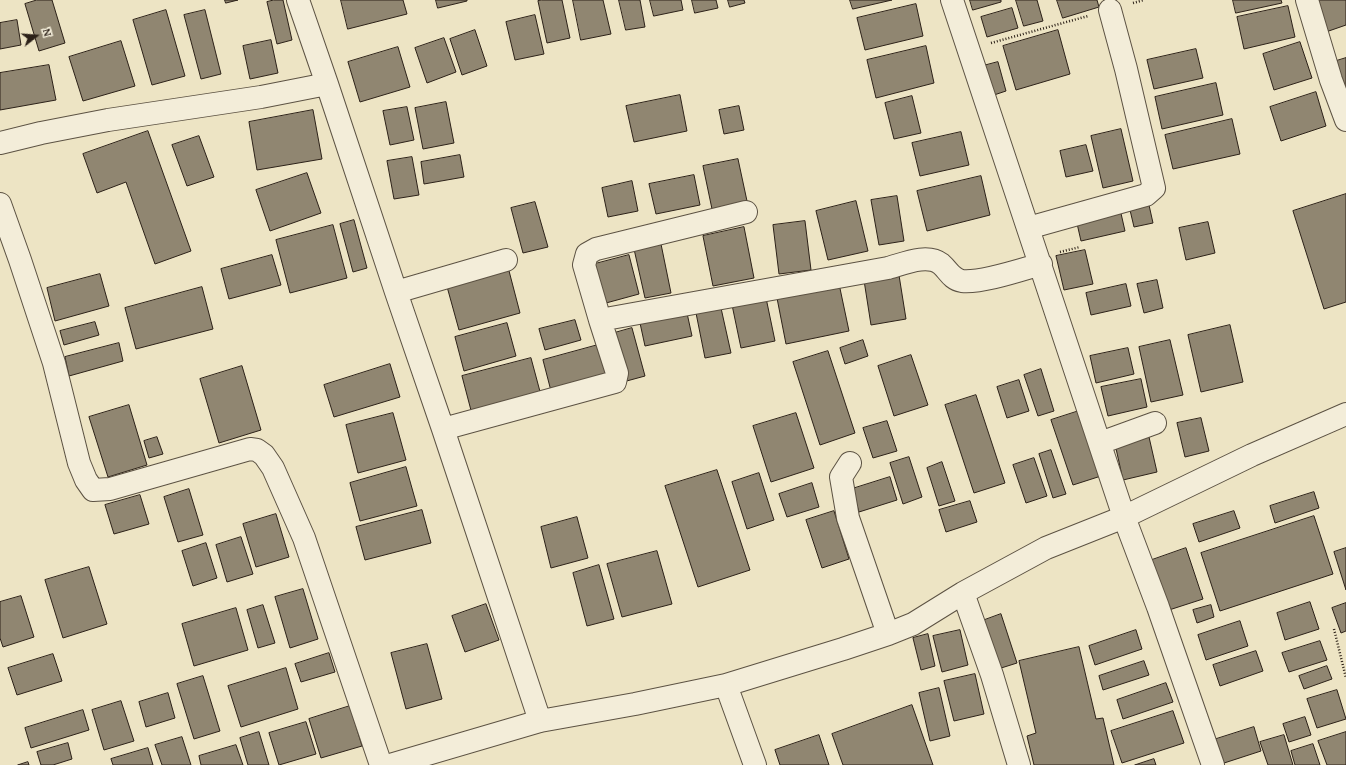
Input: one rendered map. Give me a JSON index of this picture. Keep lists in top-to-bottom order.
{
  "north": "right"
}
